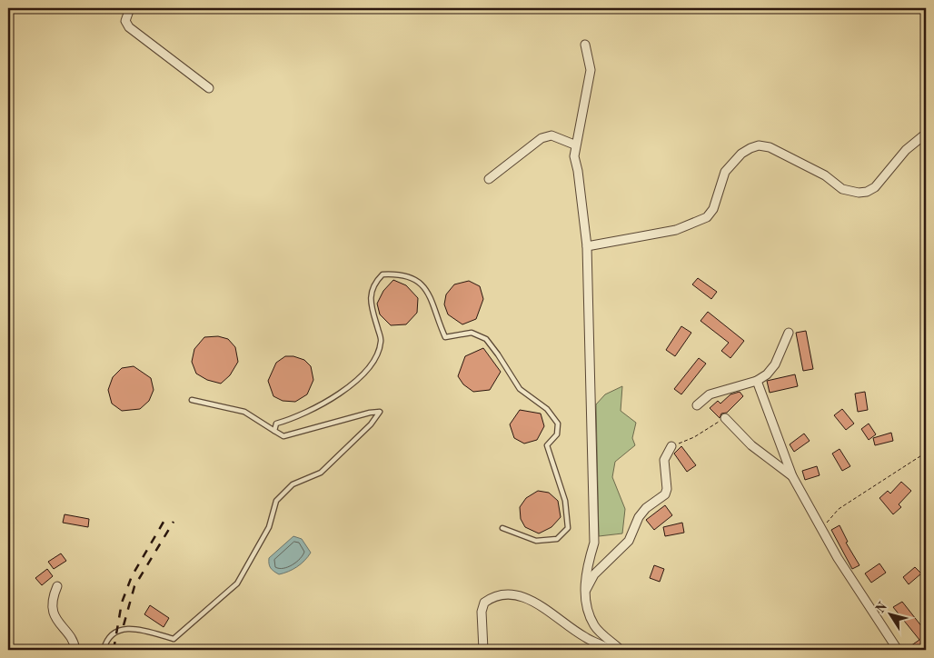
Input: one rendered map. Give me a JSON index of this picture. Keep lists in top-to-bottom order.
{
  "north": "top left"
}
